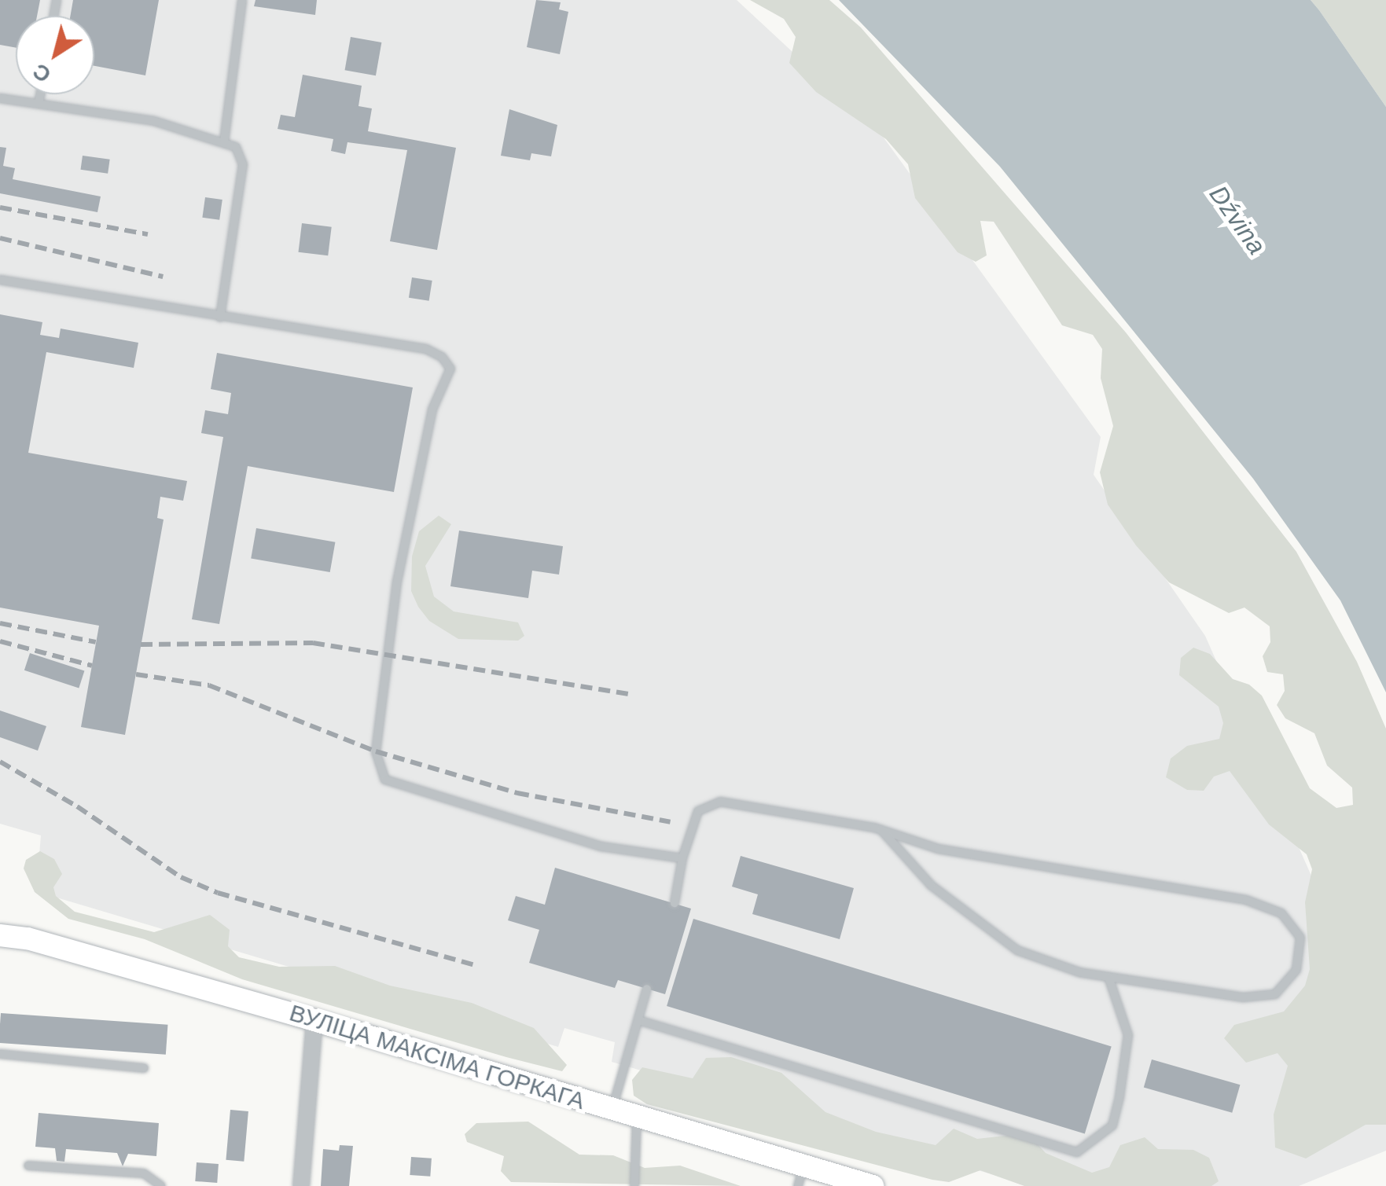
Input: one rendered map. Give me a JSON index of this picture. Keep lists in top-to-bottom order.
{
  "streets": {
    "main road": ["ВУЛІЦА МАКСІМА ГОРКАГА"]
  },
  "water": ["Dźvina"],
  "north": "bottom left"
}
